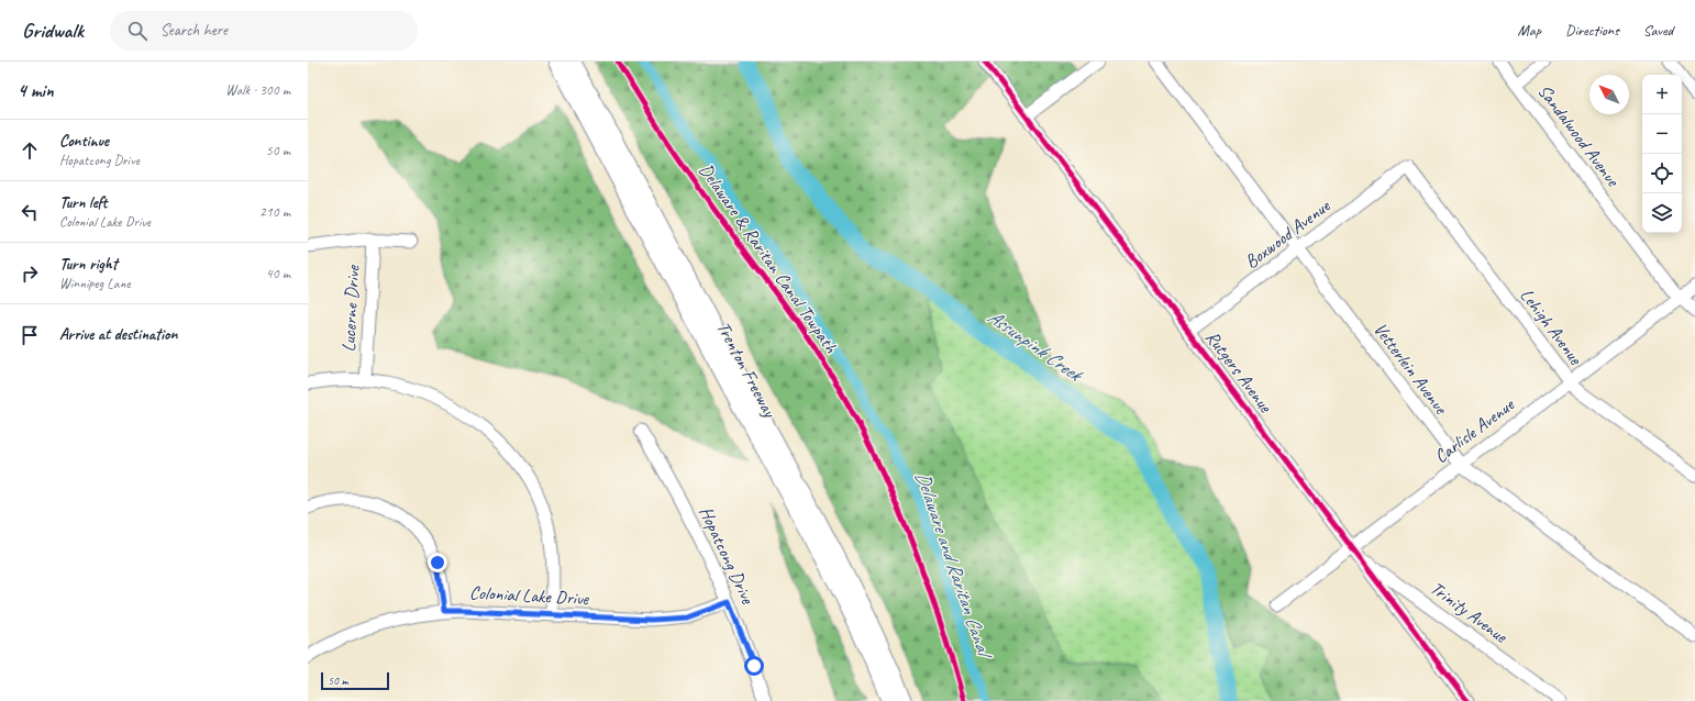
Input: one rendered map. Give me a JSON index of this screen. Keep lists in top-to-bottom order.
{
  "streets": {
    "highway": ["Trenton Freeway"],
    "street": [
      "Sandalwood Avenue",
      "Boxwood Avenue",
      "Lucerne Drive",
      "Lehigh Avenue",
      "Vetterlein Avenue",
      "Rutgers Avenue",
      "Carlisle Avenue",
      "Hopatcong Drive",
      "Colonial Lake Drive",
      "Trinity Avenue"
    ],
    "cycle path": ["Delaware & Raritan Canal Towpath"]
  },
  "crossings": [
    ["Sandalwood Avenue", "Carlisle Avenue"],
    ["Boxwood Avenue", "Lehigh Avenue"],
    ["Boxwood Avenue", "Vetterlein Avenue"],
    ["Boxwood Avenue", "Rutgers Avenue"],
    ["Lehigh Avenue", "Carlisle Avenue"],
    ["Vetterlein Avenue", "Carlisle Avenue"],
    ["Rutgers Avenue", "Carlisle Avenue"],
    ["Rutgers Avenue", "Trinity Avenue"],
    ["Carlisle Avenue", "Trinity Avenue"],
    ["Hopatcong Drive", "Colonial Lake Drive"]
  ],
  "water": ["Assunpink Creek", "Delaware and Raritan Canal"],
  "scale_bar": "50 m",
  "north": "top left",
  "page": {
    "header": "Gridwalk",
    "search": "Search here",
    "nav": ["Map", "Directions", "Saved"],
    "heading": ["4 min", "Walk · 300 m"],
    "map_buttons": ["+", "−"],
    "list": [
      ["Continue", "Hopatcong Drive", "50 m"],
      ["Turn left", "Colonial Lake Drive", "210 m"],
      ["Turn right", "Winnipeg Lane", "40 m"],
      "Arrive at destination"
    ],
    "scale": "50 m"
  }
}
